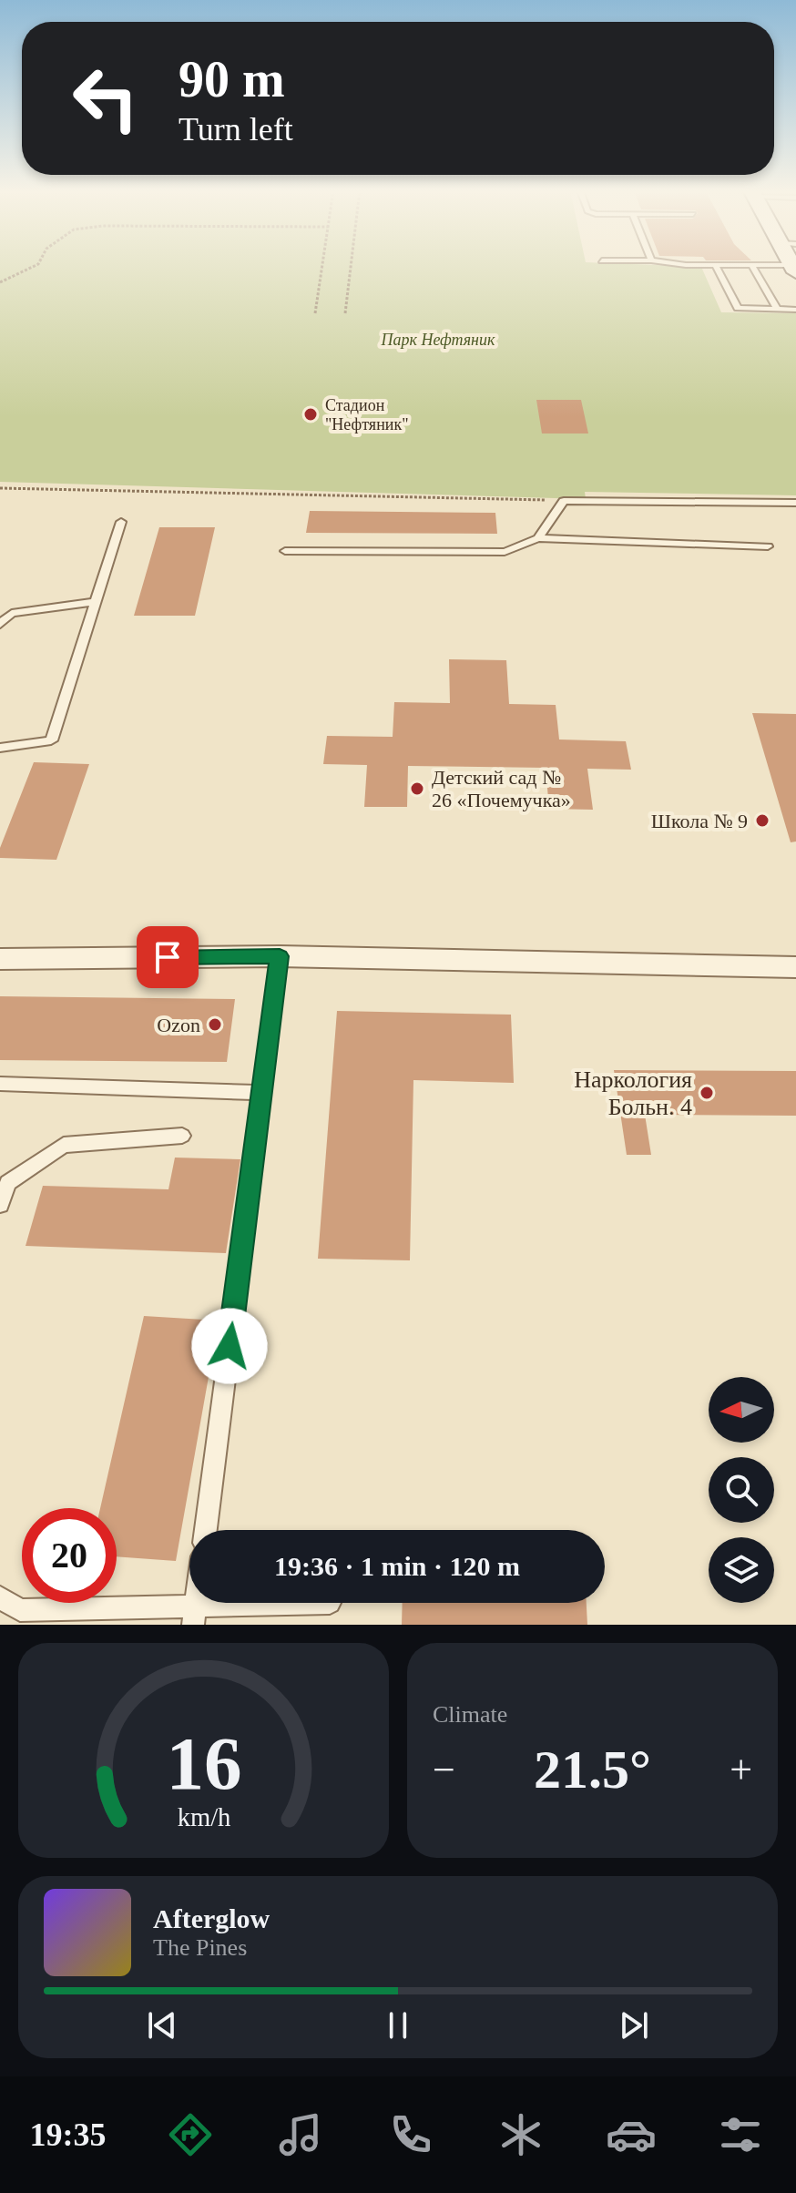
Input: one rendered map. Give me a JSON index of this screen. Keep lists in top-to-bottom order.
{
  "parks": ["Парк Нефтяник"],
  "places": [
    "Стадион \"Нефтяник\"",
    "Детский сад № 26 «Почемучка»",
    "Школа № 9",
    "Ozon",
    "Наркология Больн. 4"
  ],
  "north": "left",
  "page": {
    "turn": ["90 m", "Turn left"],
    "limit": "20",
    "trip": "19:36 · 1 min · 120 m",
    "tile": "Climate",
    "heat": ["−", "21.5°", "+"],
    "song": ["Afterglow", "The Pines"],
    "tabs": "19:35",
    "gauge": ["16", "km/h"]
  }
}
